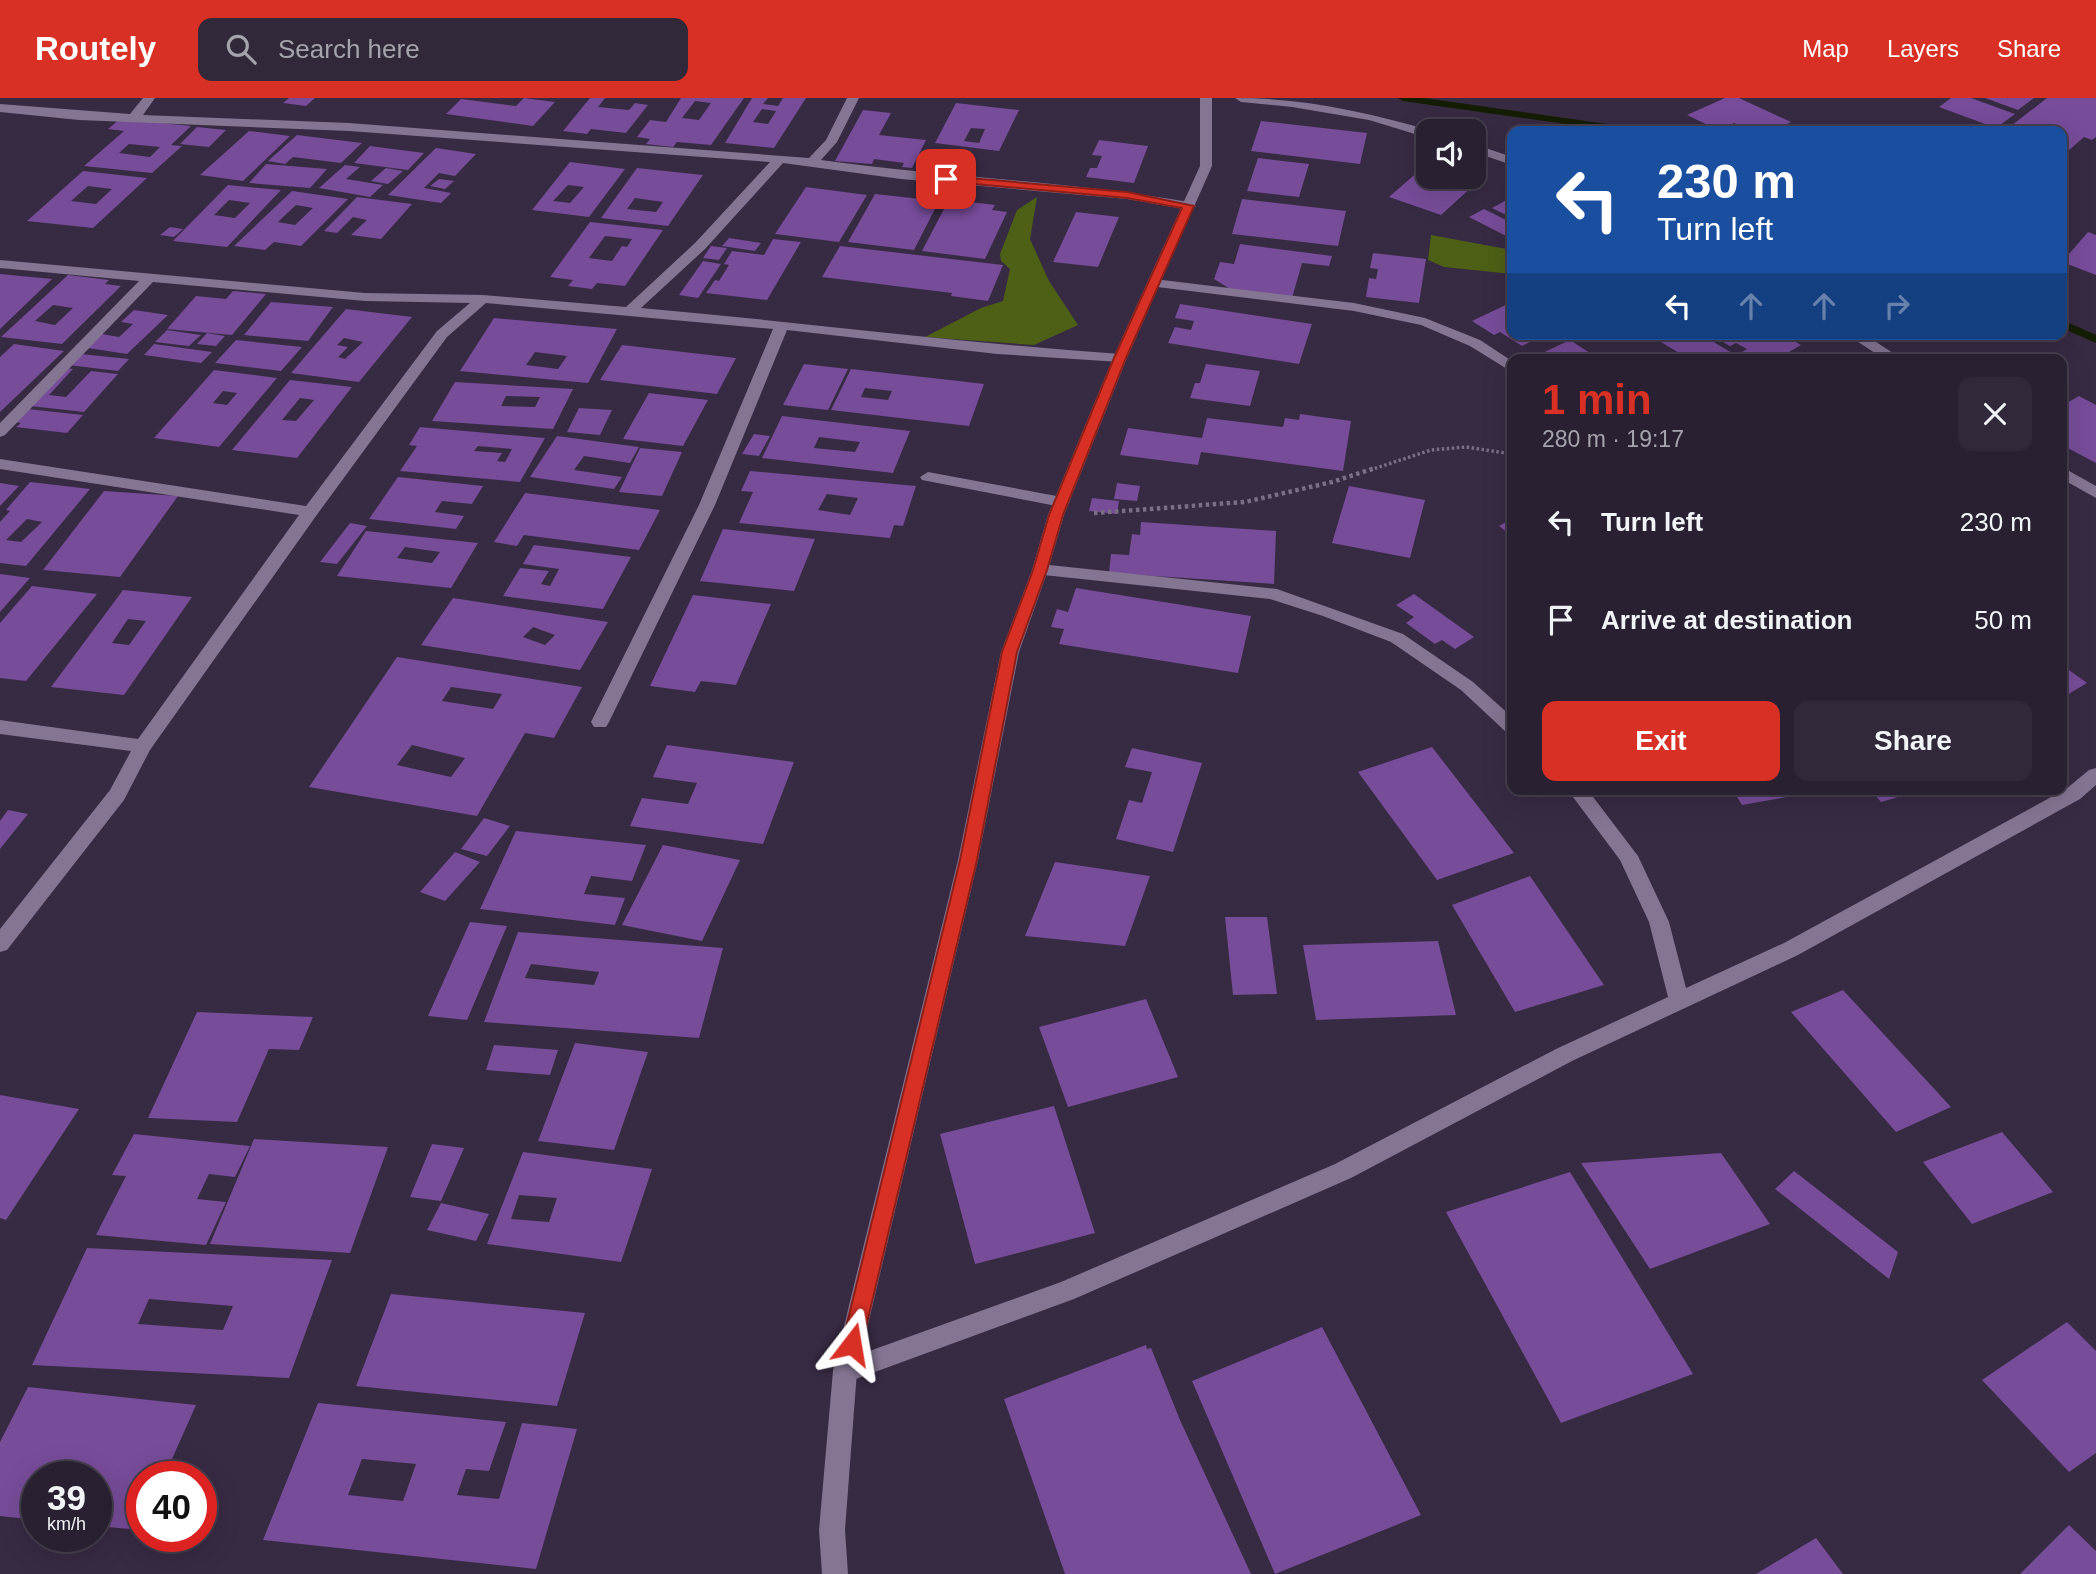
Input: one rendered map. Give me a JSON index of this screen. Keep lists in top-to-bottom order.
{
  "page": {
    "header": "Routely",
    "search": "Search here",
    "nav": ["Map", "Layers", "Share"],
    "turn": ["230 m", "Turn left"],
    "heading": ["1 min", "280 m · 19:17"],
    "list": [
      {
        "name": "Turn left",
        "value": "230 m"
      },
      {
        "name": "Arrive at destination",
        "value": "50 m"
      }
    ],
    "buttons": ["Exit", "Share"],
    "speed": "39 km/h",
    "limit": "40"
  }
}
